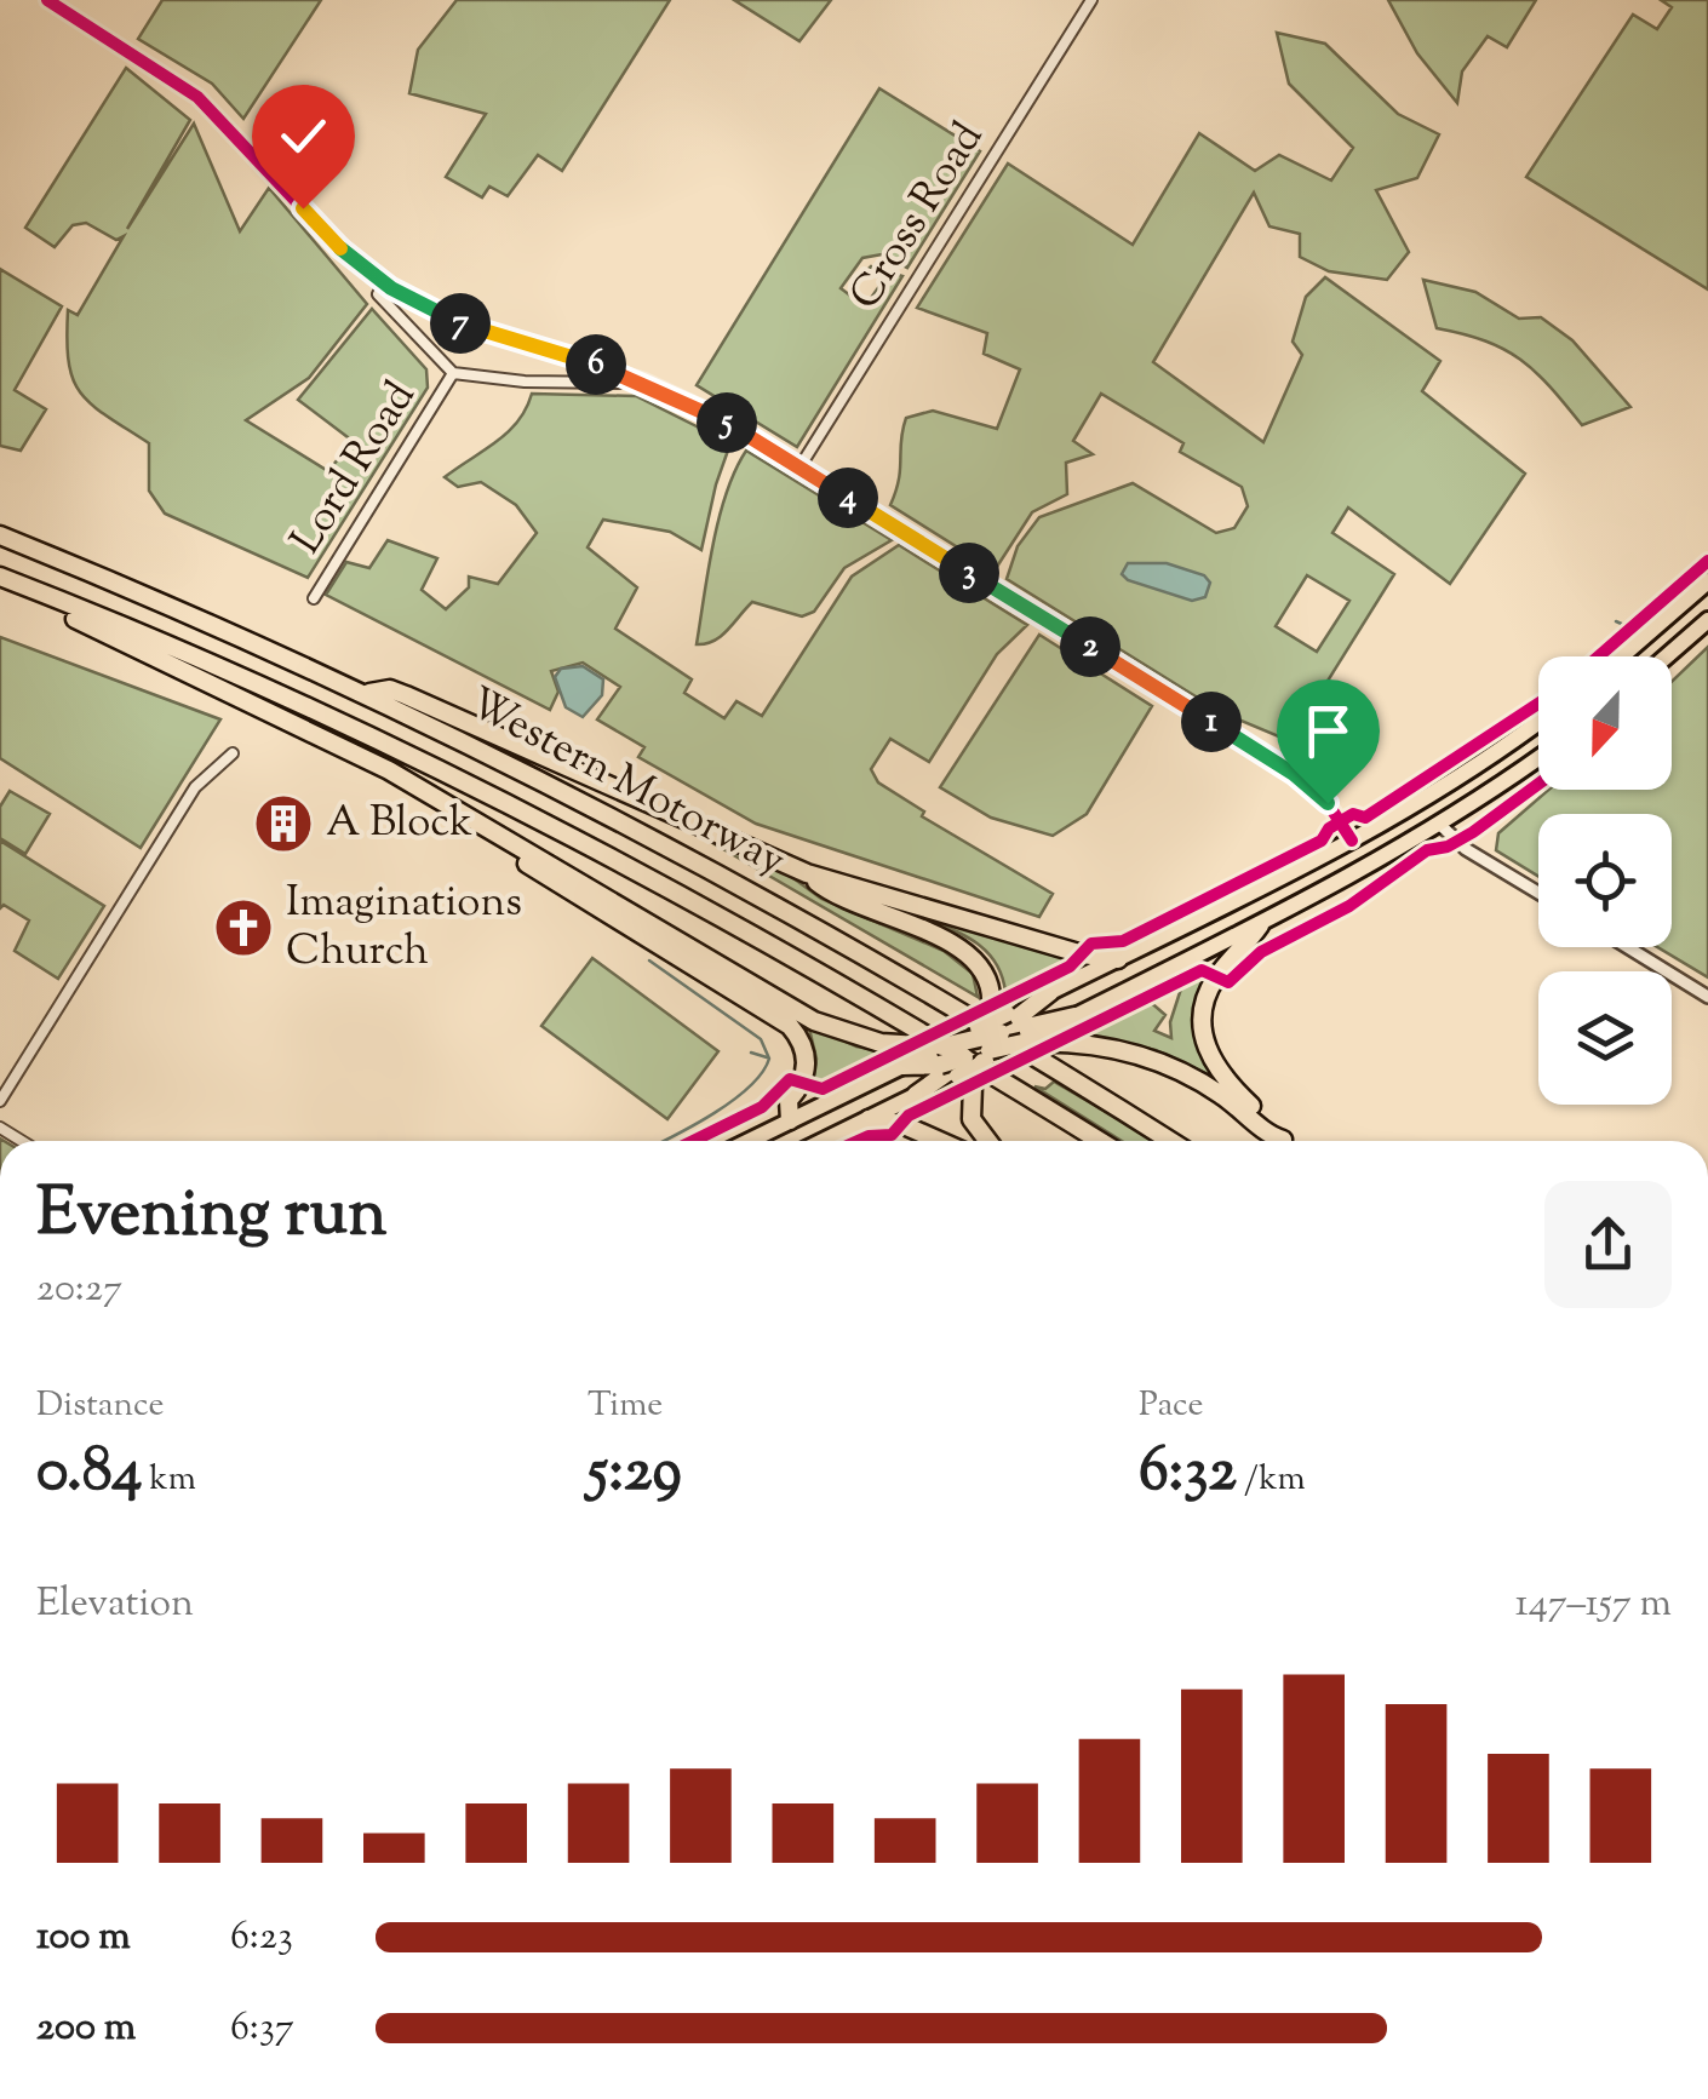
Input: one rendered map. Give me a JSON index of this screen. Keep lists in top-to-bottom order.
{
  "streets": {
    "highway": ["Western Motorway"],
    "street": ["Cross Road", "Lord Road"]
  },
  "places": {
    "building": ["A Block"],
    "church": ["Imaginations Church"]
  },
  "north": "bottom",
  "page": {
    "pins": [
      "7",
      "6",
      "5",
      "4",
      "3",
      "2",
      "1"
    ],
    "heading": ["Evening run", "20:27"],
    "stats": [
      ["Distance", "0.84 km"],
      ["Time", "5:29"],
      ["Pace", "6:32 /km"]
    ],
    "chart": ["Elevation", "147–157 m"],
    "list": [
      {
        "name": "100 m",
        "note": "6:23"
      },
      {
        "name": "200 m",
        "note": "6:37"
      }
    ]
  }
}
